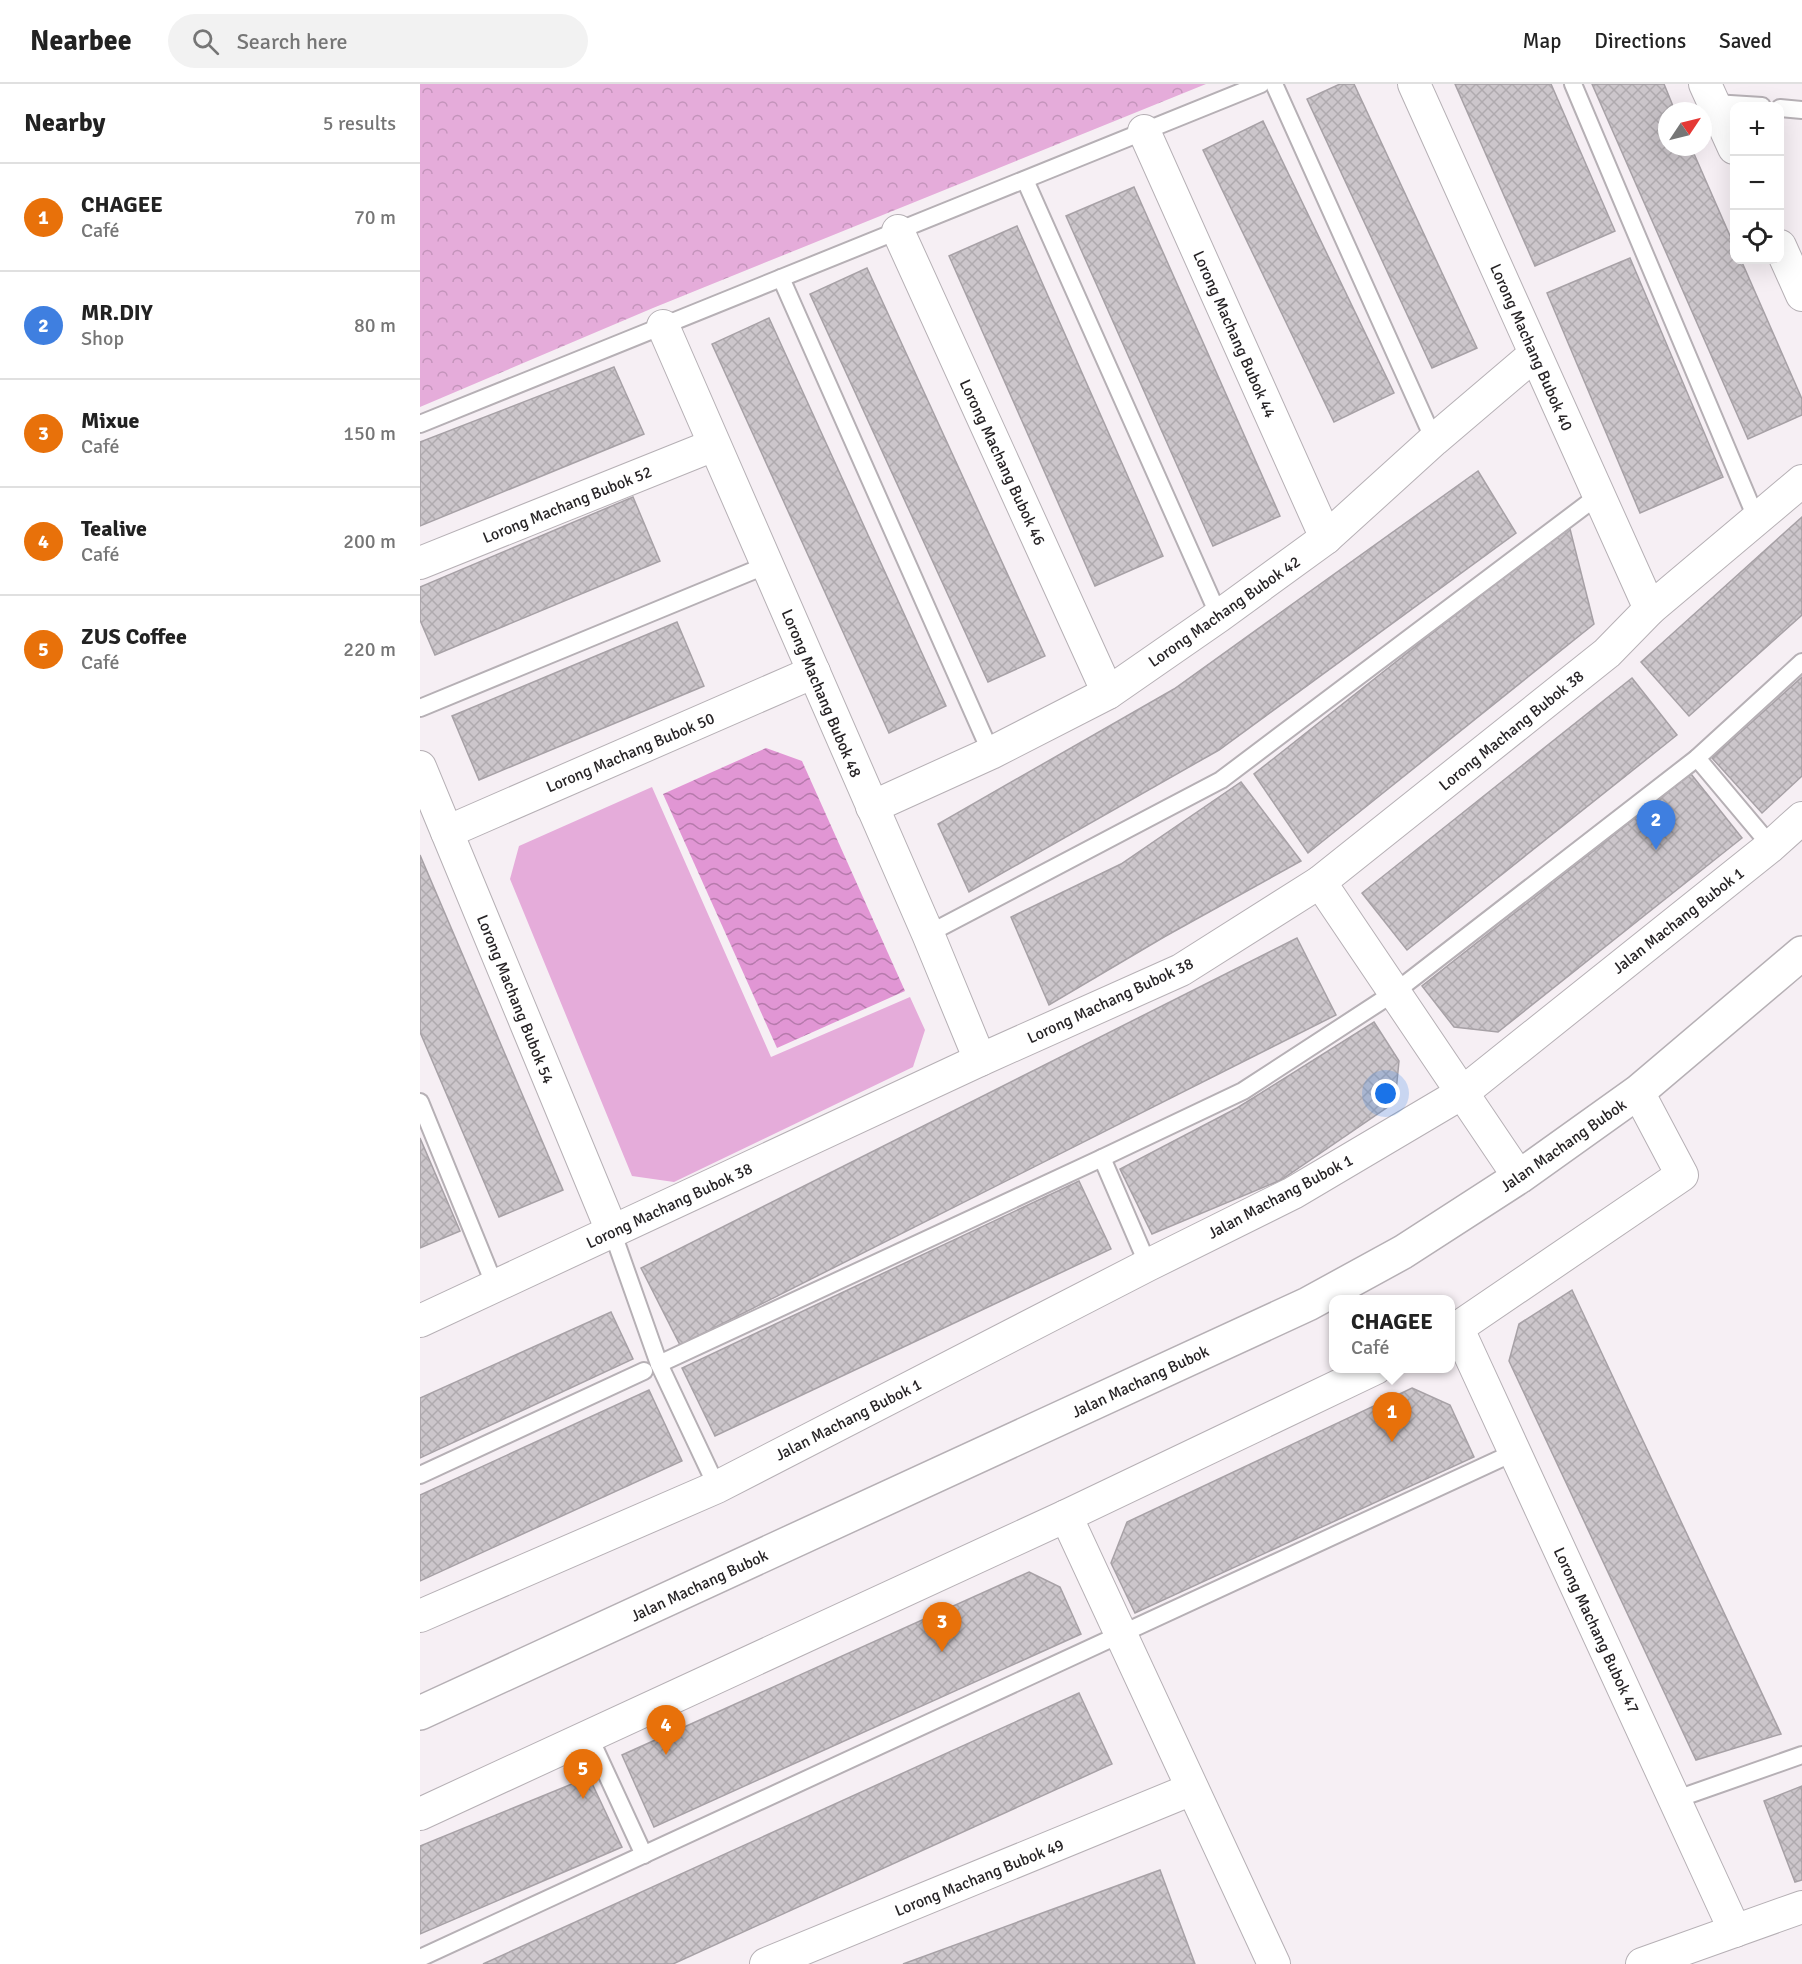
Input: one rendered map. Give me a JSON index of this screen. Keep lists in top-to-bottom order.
{
  "streets": {
    "main road": ["Jalan Machang Bubok"],
    "street": [
      "Lorong Machang Bubok 44",
      "Lorong Machang Bubok 40",
      "Lorong Machang Bubok 46",
      "Lorong Machang Bubok 52",
      "Lorong Machang Bubok 42",
      "Lorong Machang Bubok 48",
      "Lorong Machang Bubok 38",
      "Lorong Machang Bubok 50",
      "Jalan Machang Bubok 1",
      "Lorong Machang Bubok 54",
      "Lorong Machang Bubok 47",
      "Lorong Machang Bubok 49"
    ]
  },
  "crossings": [
    ["Lorong Machang Bubok 44", "Lorong Machang Bubok 42"],
    ["Lorong Machang Bubok 40", "Lorong Machang Bubok 42"],
    ["Lorong Machang Bubok 40", "Lorong Machang Bubok 38"],
    ["Lorong Machang Bubok 46", "Lorong Machang Bubok 42"],
    ["Lorong Machang Bubok 52", "Lorong Machang Bubok 48"],
    ["Lorong Machang Bubok 42", "Lorong Machang Bubok 48"],
    ["Lorong Machang Bubok 48", "Lorong Machang Bubok 38"],
    ["Lorong Machang Bubok 48", "Lorong Machang Bubok 50"],
    ["Lorong Machang Bubok 38", "Lorong Machang Bubok 54"],
    ["Lorong Machang Bubok 50", "Lorong Machang Bubok 54"]
  ],
  "north": "top right",
  "page": {
    "header": "Nearbee",
    "search": "Search here",
    "nav": ["Map", "Directions", "Saved"],
    "heading": ["Nearby", "5 results"],
    "map_buttons": ["+", "−"],
    "list": [
      {
        "mark": "1",
        "name": "CHAGEE",
        "note": "Café",
        "value": "70 m"
      },
      {
        "mark": "2",
        "name": "MR.DIY",
        "note": "Shop",
        "value": "80 m"
      },
      {
        "mark": "3",
        "name": "Mixue",
        "note": "Café",
        "value": "150 m"
      },
      {
        "mark": "4",
        "name": "Tealive",
        "note": "Café",
        "value": "200 m"
      },
      {
        "mark": "5",
        "name": "ZUS Coffee",
        "note": "Café",
        "value": "220 m"
      }
    ],
    "pins": [
      "2",
      "1",
      "3",
      "4",
      "5"
    ],
    "popup": ["CHAGEE", "Café"]
  }
}
